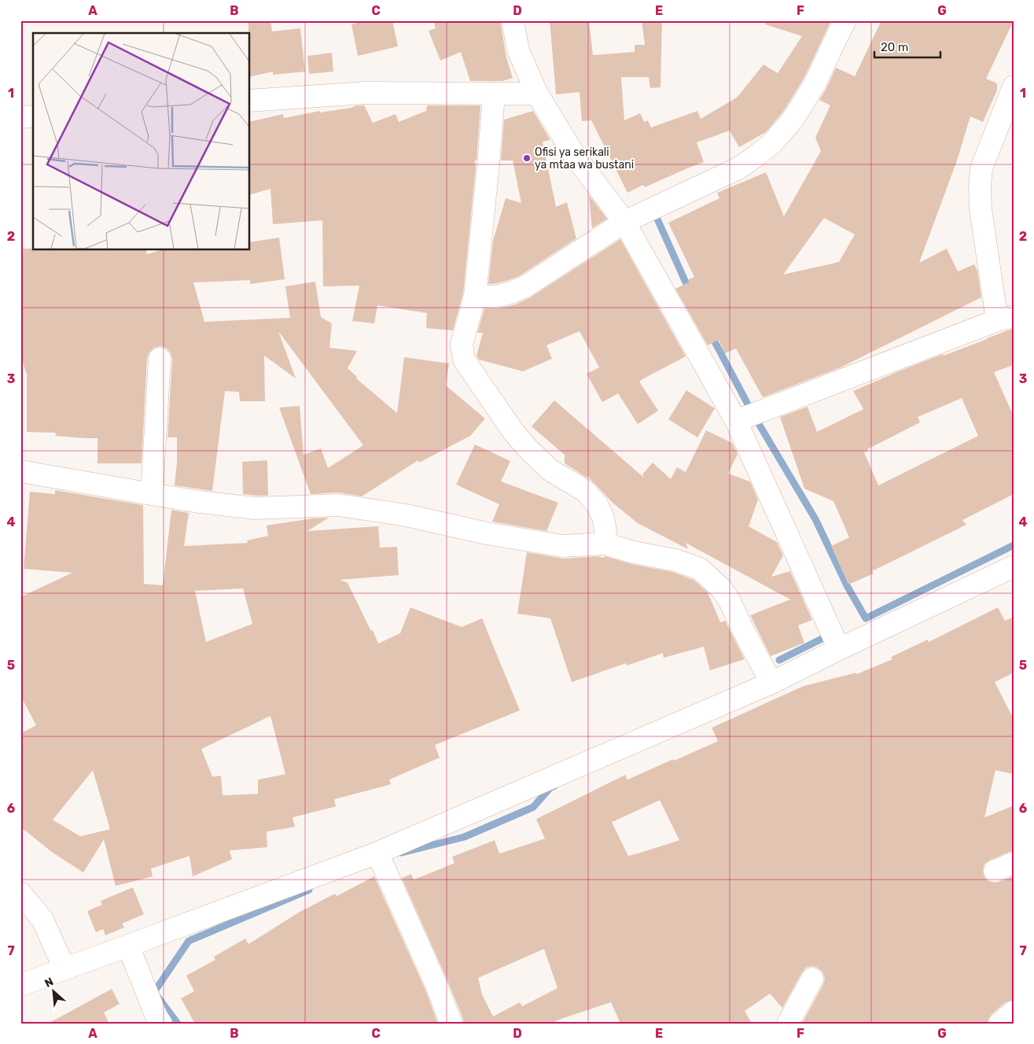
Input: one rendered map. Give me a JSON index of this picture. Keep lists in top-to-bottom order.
{
  "places": ["Ofisi ya serikali ya mtaa wa bustani"],
  "scale_bar": "20 m",
  "north": "top left",
  "grid": {
    "columns": [
      "A",
      "B",
      "C",
      "D",
      "E",
      "F",
      "G"
    ],
    "rows": [
      "1",
      "2",
      "3",
      "4",
      "5",
      "6",
      "7"
    ]
  }
}
